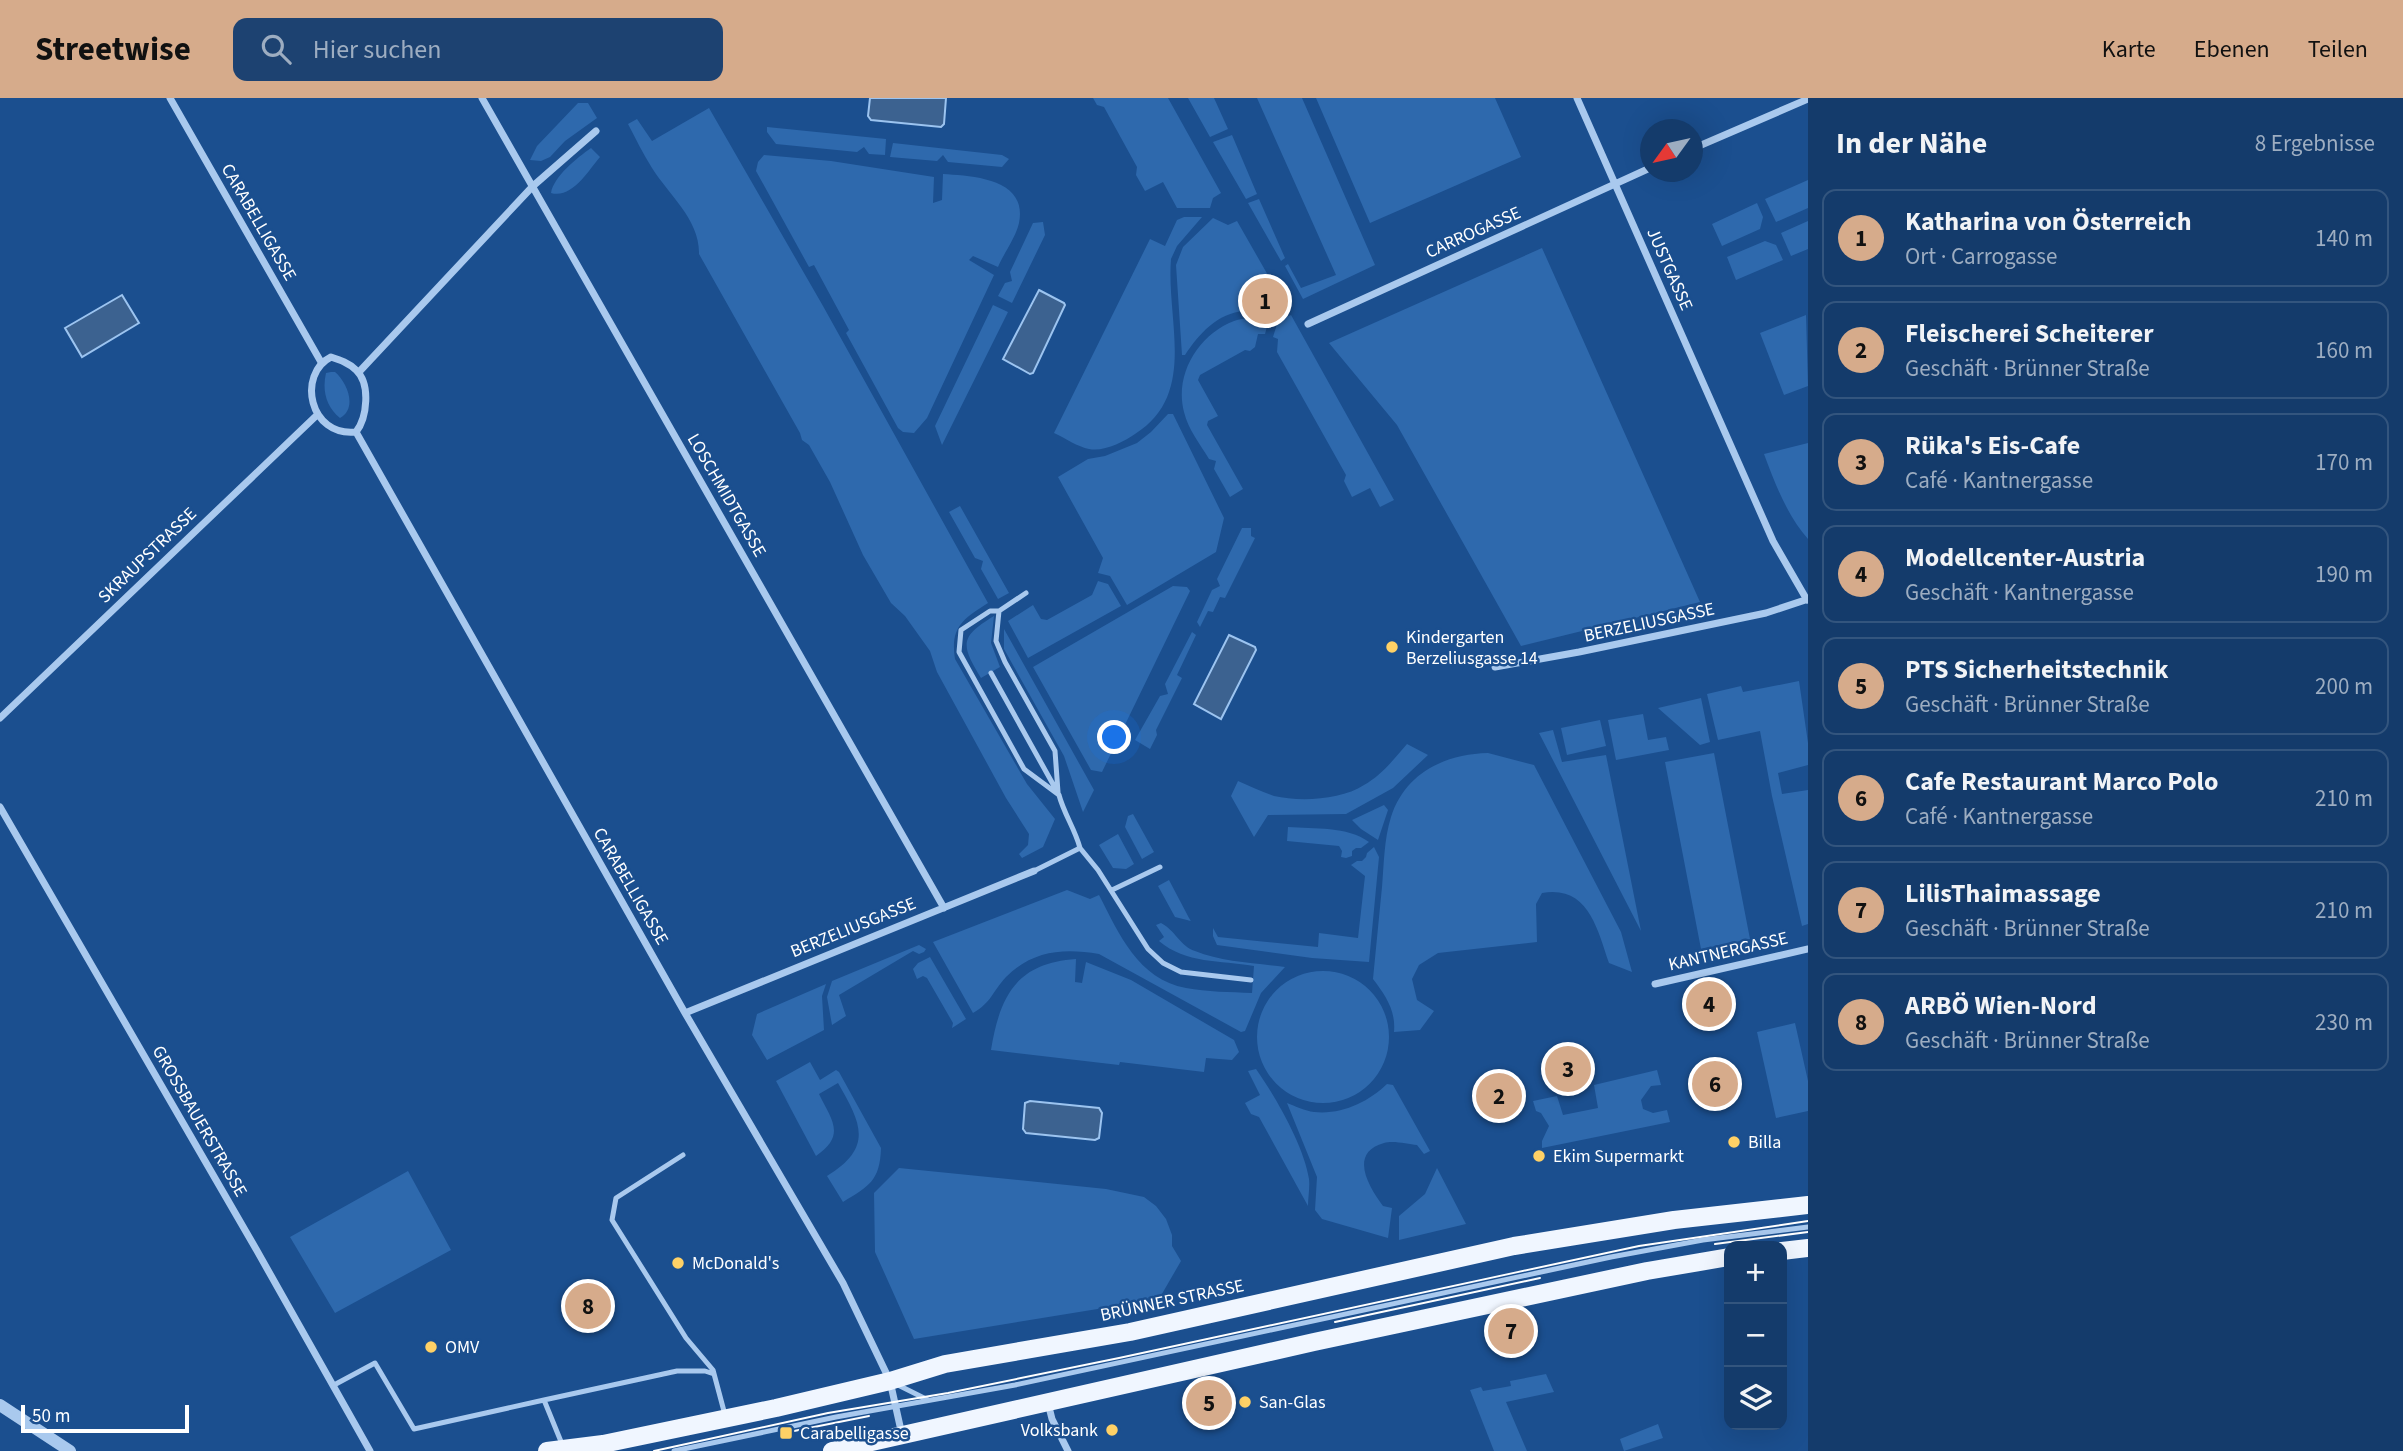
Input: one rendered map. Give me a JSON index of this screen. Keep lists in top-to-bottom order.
{
  "streets": {
    "main road": ["BRÜNNER STRASSE"],
    "street": [
      "CARABELLIGASSE",
      "CARROGASSE",
      "JUSTGASSE",
      "LOSCHMIDTGASSE",
      "SKRAUPSTRASSE",
      "BERZELIUSGASSE",
      "KANTNERGASSE",
      "GROSSBAUERSTRASSE"
    ]
  },
  "crossings": [
    ["CARABELLIGASSE", "SKRAUPSTRASSE"],
    ["CARABELLIGASSE", "BERZELIUSGASSE"],
    ["CARABELLIGASSE", "BRÜNNER STRASSE"],
    ["CARROGASSE", "JUSTGASSE"],
    ["JUSTGASSE", "BERZELIUSGASSE"],
    ["LOSCHMIDTGASSE", "BERZELIUSGASSE"]
  ],
  "places": {
    "other": [
      "Kindergarten Berzeliusgasse 14",
      "Billa",
      "Ekim Supermarkt",
      "McDonald's",
      "OMV",
      "San-Glas",
      "Volksbank"
    ],
    "transit": ["Carabelligasse"]
  },
  "scale_bar": "50 m",
  "north": "bottom left",
  "page": {
    "header": "Streetwise",
    "search": "Hier suchen",
    "nav": ["Karte", "Ebenen", "Teilen"],
    "heading": ["In der Nähe", "8 Ergebnisse"],
    "list": [
      {
        "mark": "1",
        "name": "Katharina von Österreich",
        "note": "Ort · Carrogasse",
        "value": "140 m"
      },
      {
        "mark": "2",
        "name": "Fleischerei Scheiterer",
        "note": "Geschäft · Brünner Straße",
        "value": "160 m"
      },
      {
        "mark": "3",
        "name": "Rüka's Eis-Cafe",
        "note": "Café · Kantnergasse",
        "value": "170 m"
      },
      {
        "mark": "4",
        "name": "Modellcenter-Austria",
        "note": "Geschäft · Kantnergasse",
        "value": "190 m"
      },
      {
        "mark": "5",
        "name": "PTS Sicherheitstechnik",
        "note": "Geschäft · Brünner Straße",
        "value": "200 m"
      },
      {
        "mark": "6",
        "name": "Cafe Restaurant Marco Polo",
        "note": "Café · Kantnergasse",
        "value": "210 m"
      },
      {
        "mark": "7",
        "name": "LilisThaimassage",
        "note": "Geschäft · Brünner Straße",
        "value": "210 m"
      },
      {
        "mark": "8",
        "name": "ARBÖ Wien-Nord",
        "note": "Geschäft · Brünner Straße",
        "value": "230 m"
      }
    ],
    "pins": [
      "1",
      "4",
      "3",
      "6",
      "2",
      "8",
      "7",
      "5"
    ],
    "map_buttons": ["+", "−"],
    "scale": "50 m"
  }
}
